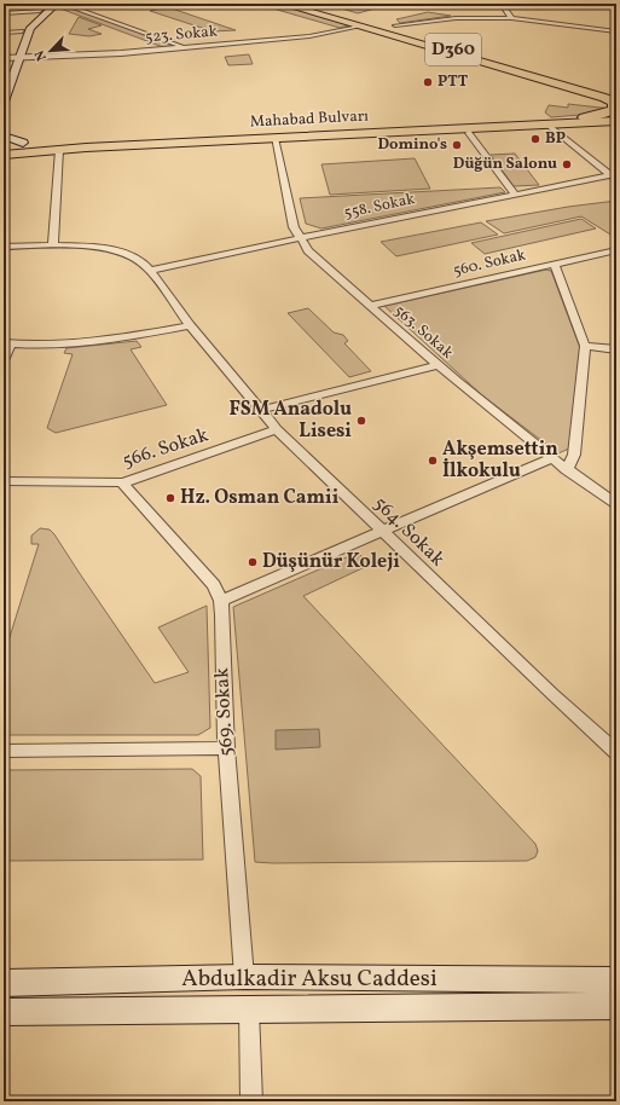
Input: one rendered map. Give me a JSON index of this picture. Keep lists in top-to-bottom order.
{
  "streets": {
    "highway": ["D360"],
    "main road": ["Mahabad Bulvarı", "Abdulkadir Aksu Caddesi"],
    "street": [
      "523. Sokak",
      "558. Sokak",
      "560. Sokak",
      "563. Sokak",
      "566. Sokak",
      "564. Sokak",
      "569. Sokak"
    ]
  },
  "crossings": [
    ["523. Sokak", "D360"],
    ["Mahabad Bulvarı", "563. Sokak"],
    ["558. Sokak", "563. Sokak"],
    ["558. Sokak", "564. Sokak"],
    ["560. Sokak", "563. Sokak"],
    ["566. Sokak", "564. Sokak"],
    ["566. Sokak", "569. Sokak"],
    ["569. Sokak", "Abdulkadir Aksu Caddesi"]
  ],
  "places": [
    "PTT",
    "BP",
    "Domino's",
    "Düğün Salonu",
    "FSM Anadolu Lisesi",
    "Akşemsettin İlkokulu",
    "Hz. Osman Camii",
    "Düşünür Koleji"
  ],
  "north": "bottom left"
}
